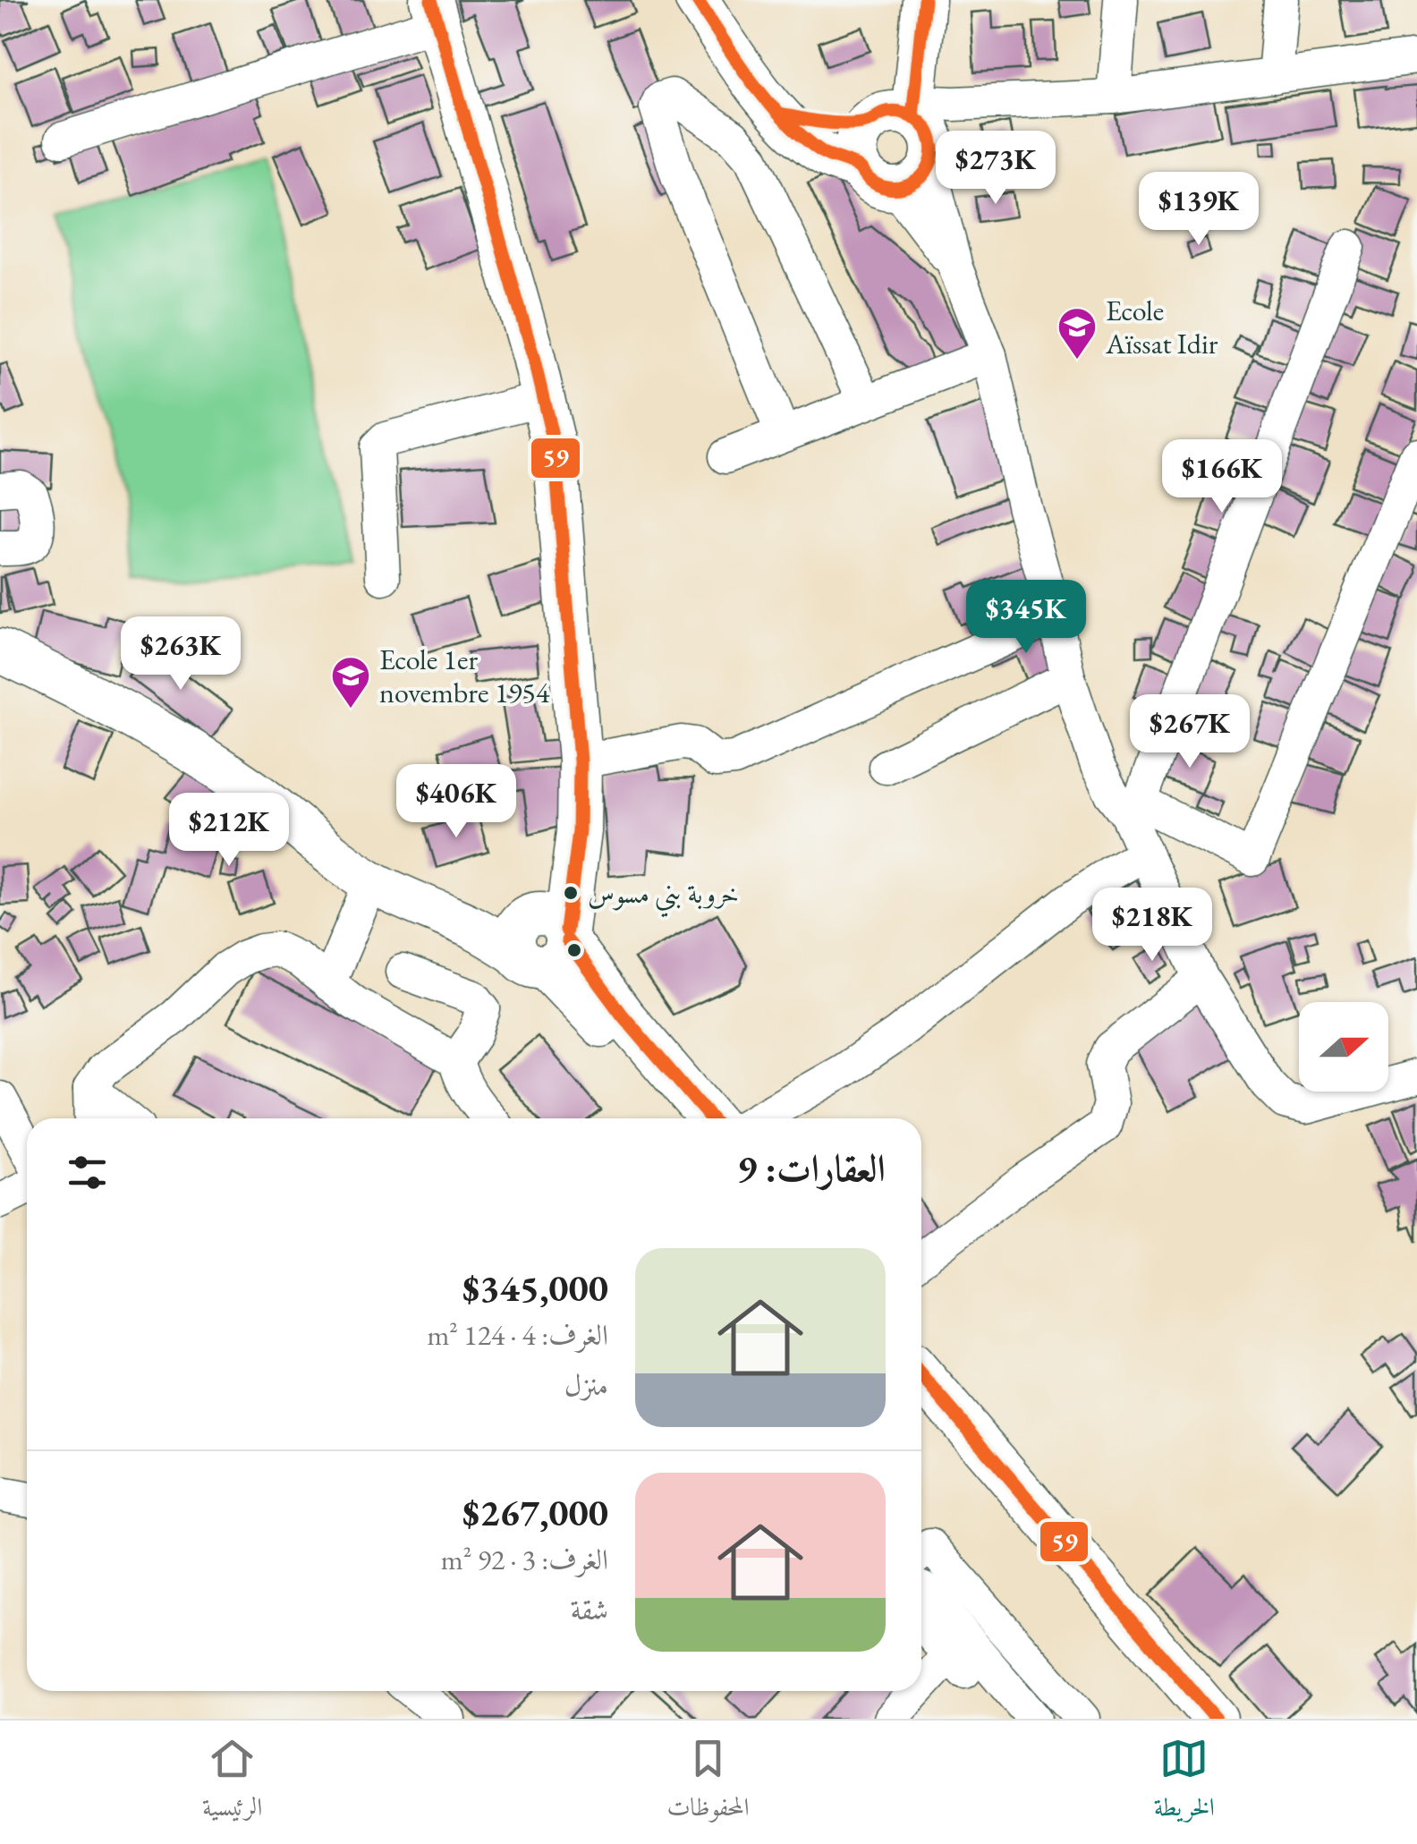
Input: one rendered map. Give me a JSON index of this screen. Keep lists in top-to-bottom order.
{
  "places": {
    "school or university": ["Ecole Aïssat Idir", "Ecole 1er novembre 1954"],
    "other": ["خروبة بني مسوس"]
  },
  "lines": ["transit line 59"],
  "north": "right",
  "page": {
    "price": [
      "$273K",
      "$139K",
      "$166K",
      "$345K",
      "$263K",
      "$267K",
      "$406K",
      "$212K",
      "$218K"
    ],
    "heading": "العقارات: 9",
    "list": [
      {
        "name": "$345,000",
        "note": "الغرف: 4 · 124 m² · منزل"
      },
      {
        "name": "$267,000",
        "note": "الغرف: 3 · 92 m² · شقة"
      }
    ],
    "tabs": ["الخريطة", "المحفوظات", "الرئيسية"]
  }
}
